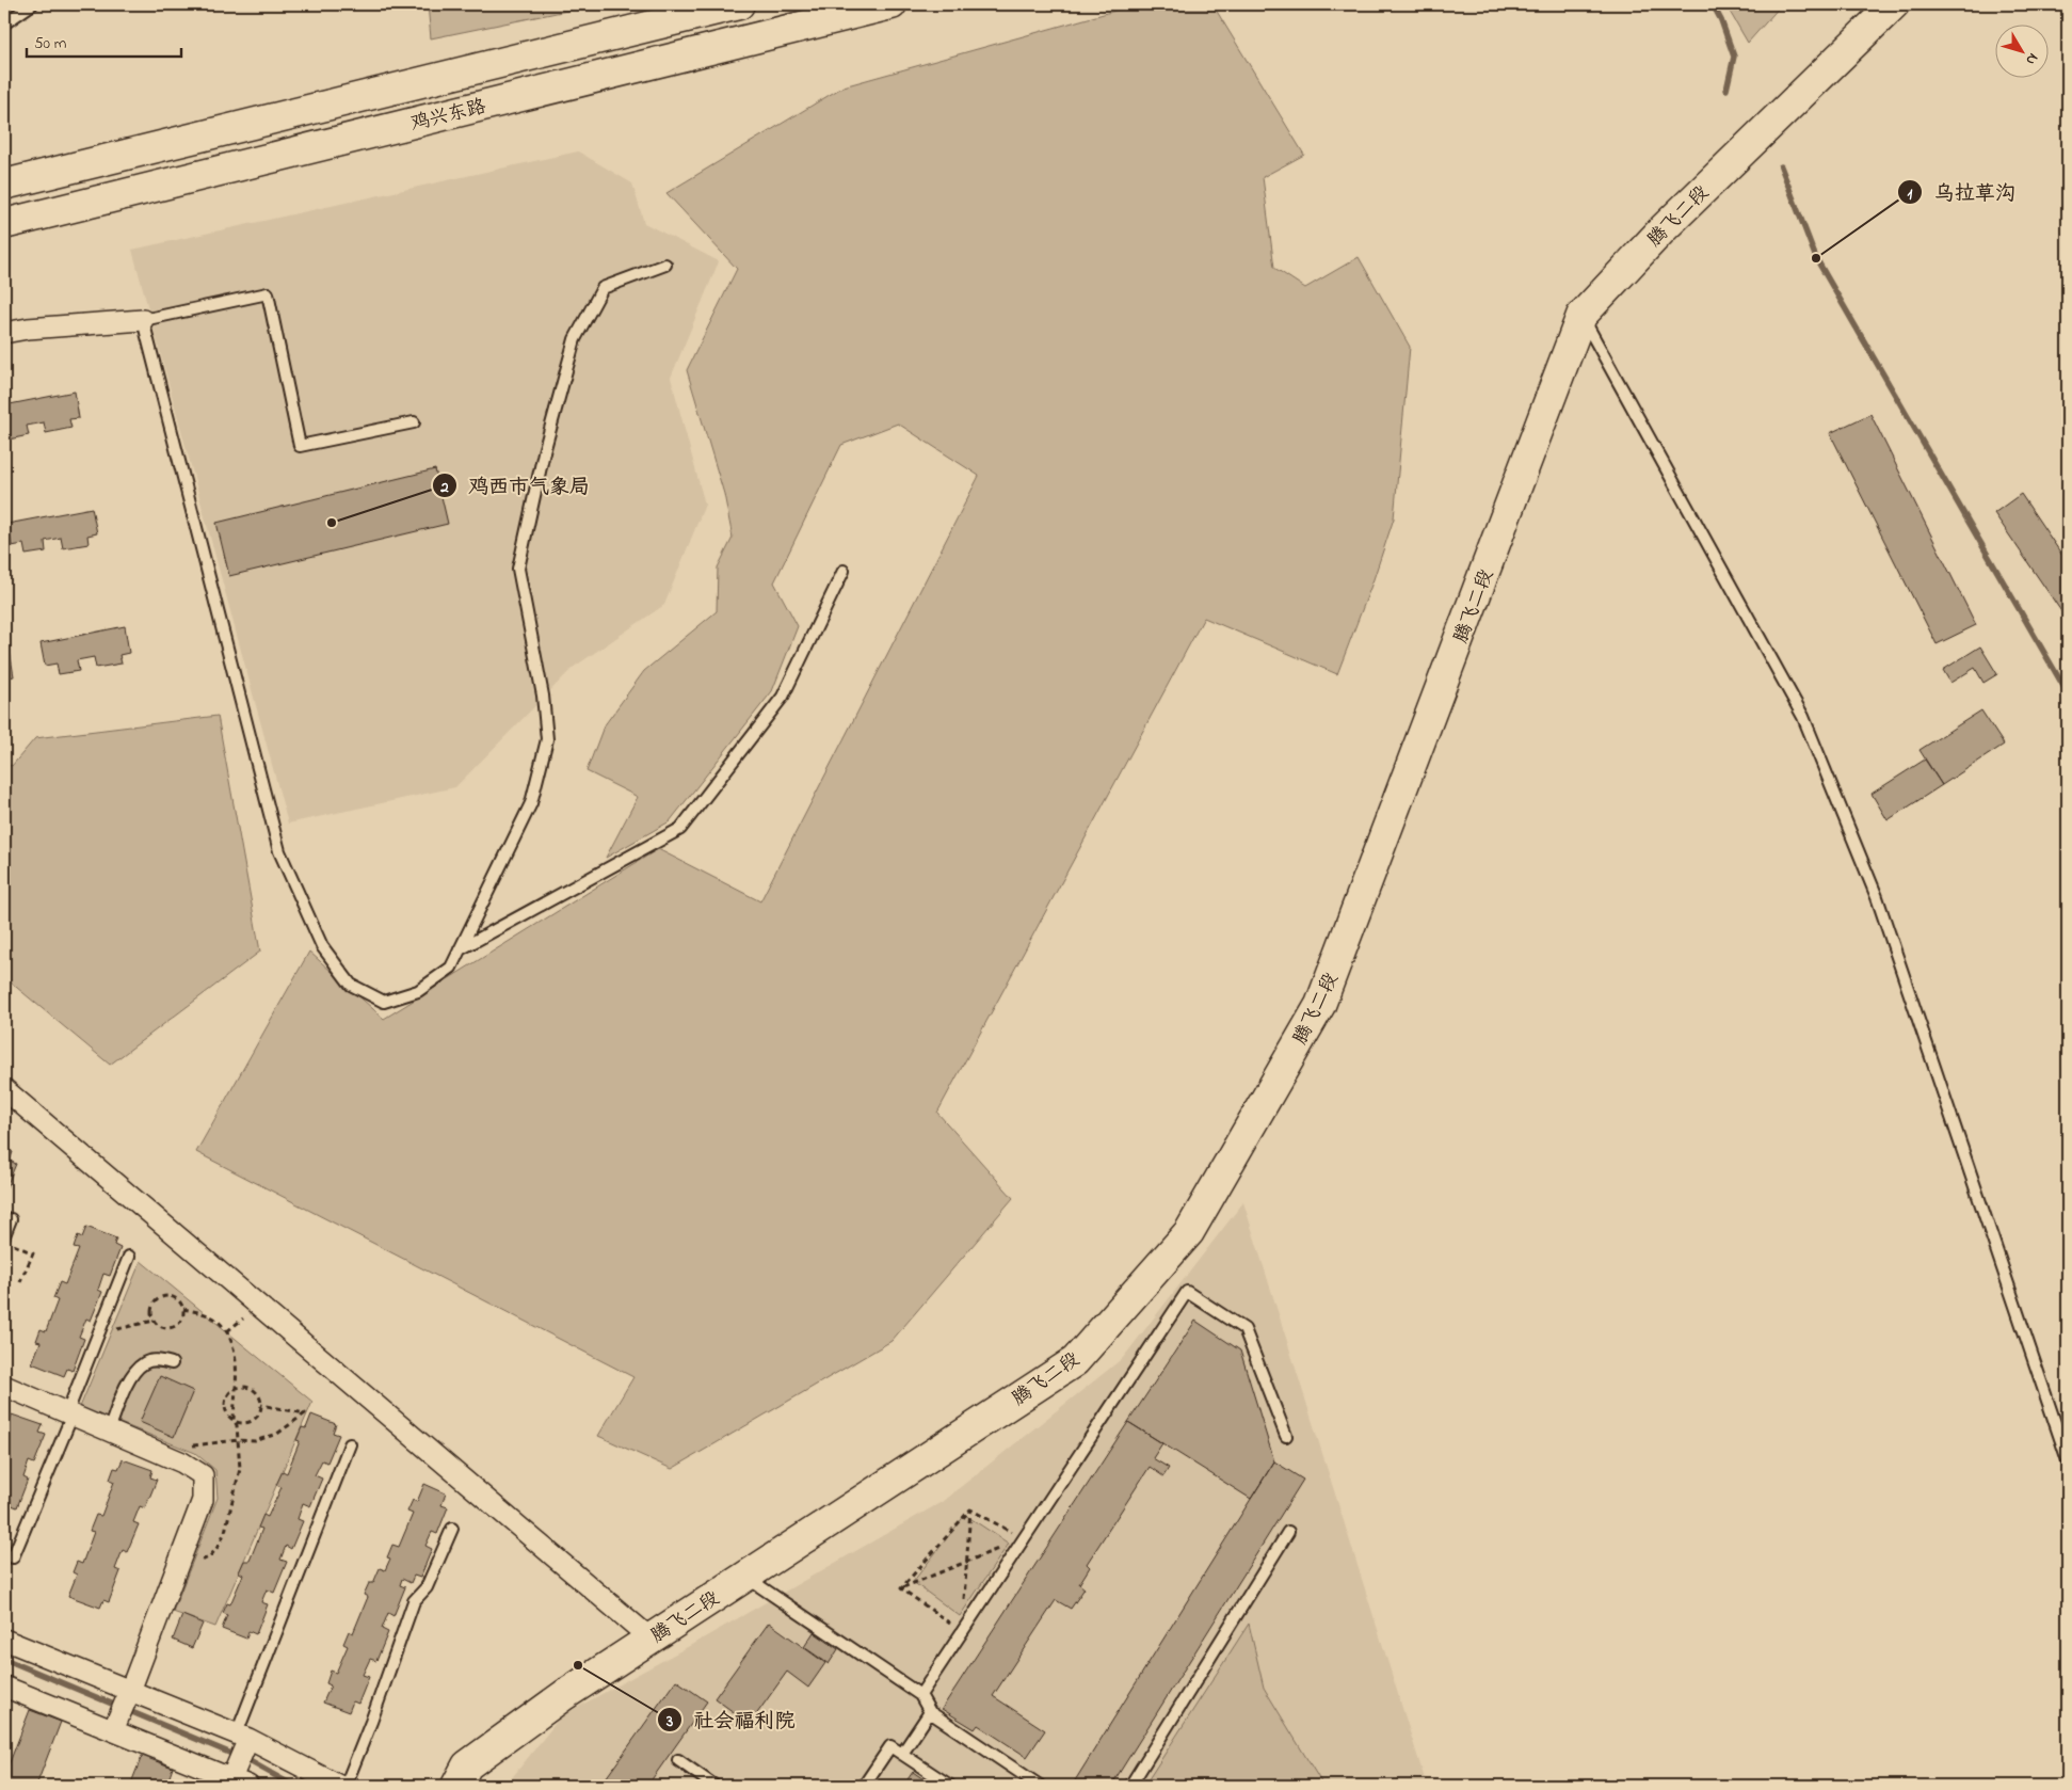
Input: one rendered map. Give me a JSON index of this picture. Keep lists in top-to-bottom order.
{
  "streets": {
    "main road": ["鸡兴东路", "腾飞二段"]
  },
  "places": ["乌拉草沟", "鸡西市气象局", "社会福利院"],
  "scale_bar": "50 m",
  "north": "bottom right"
}
